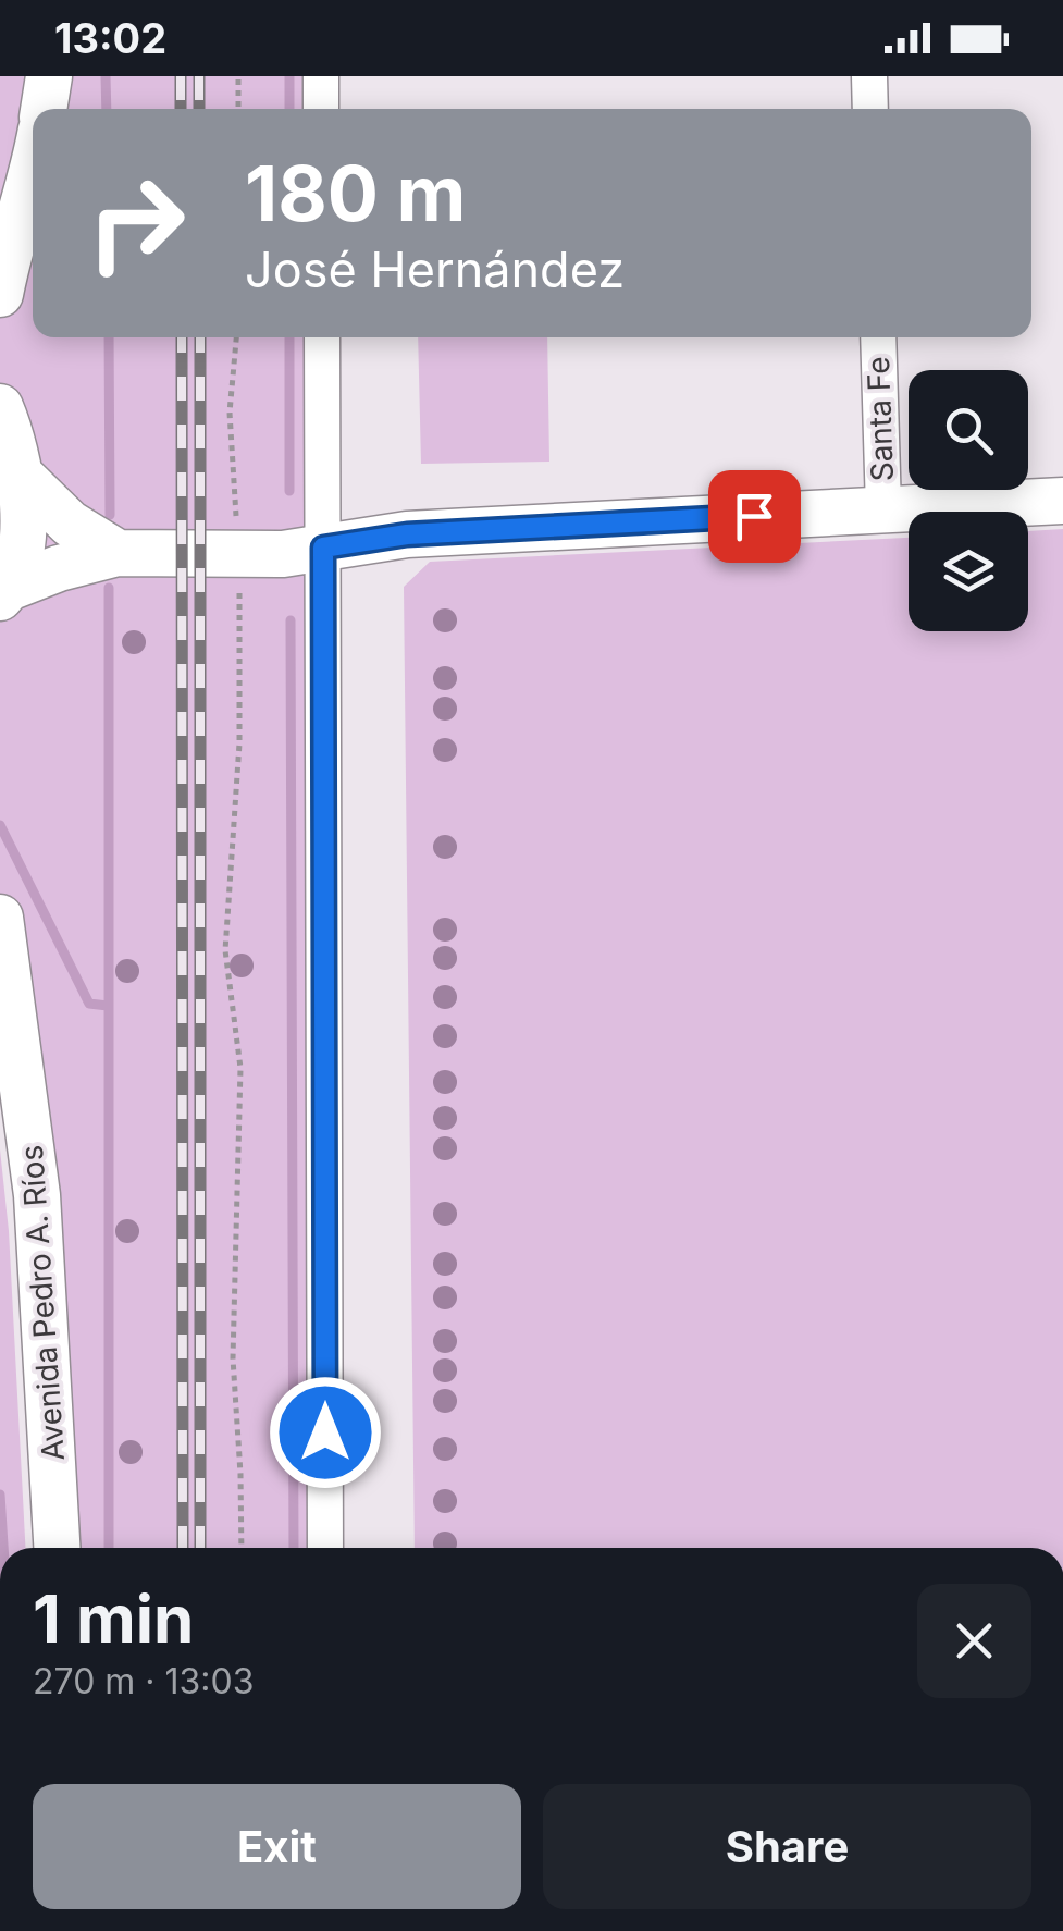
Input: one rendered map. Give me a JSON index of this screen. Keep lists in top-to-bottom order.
{
  "streets": {
    "main road": ["Avenida Pedro A. Ríos"],
    "street": ["Santa Fe"]
  },
  "page": {
    "status": "13:02",
    "turn": ["180 m", "José Hernández"],
    "heading": ["1 min", "270 m · 13:03"],
    "buttons": ["Exit", "Share"]
  }
}
